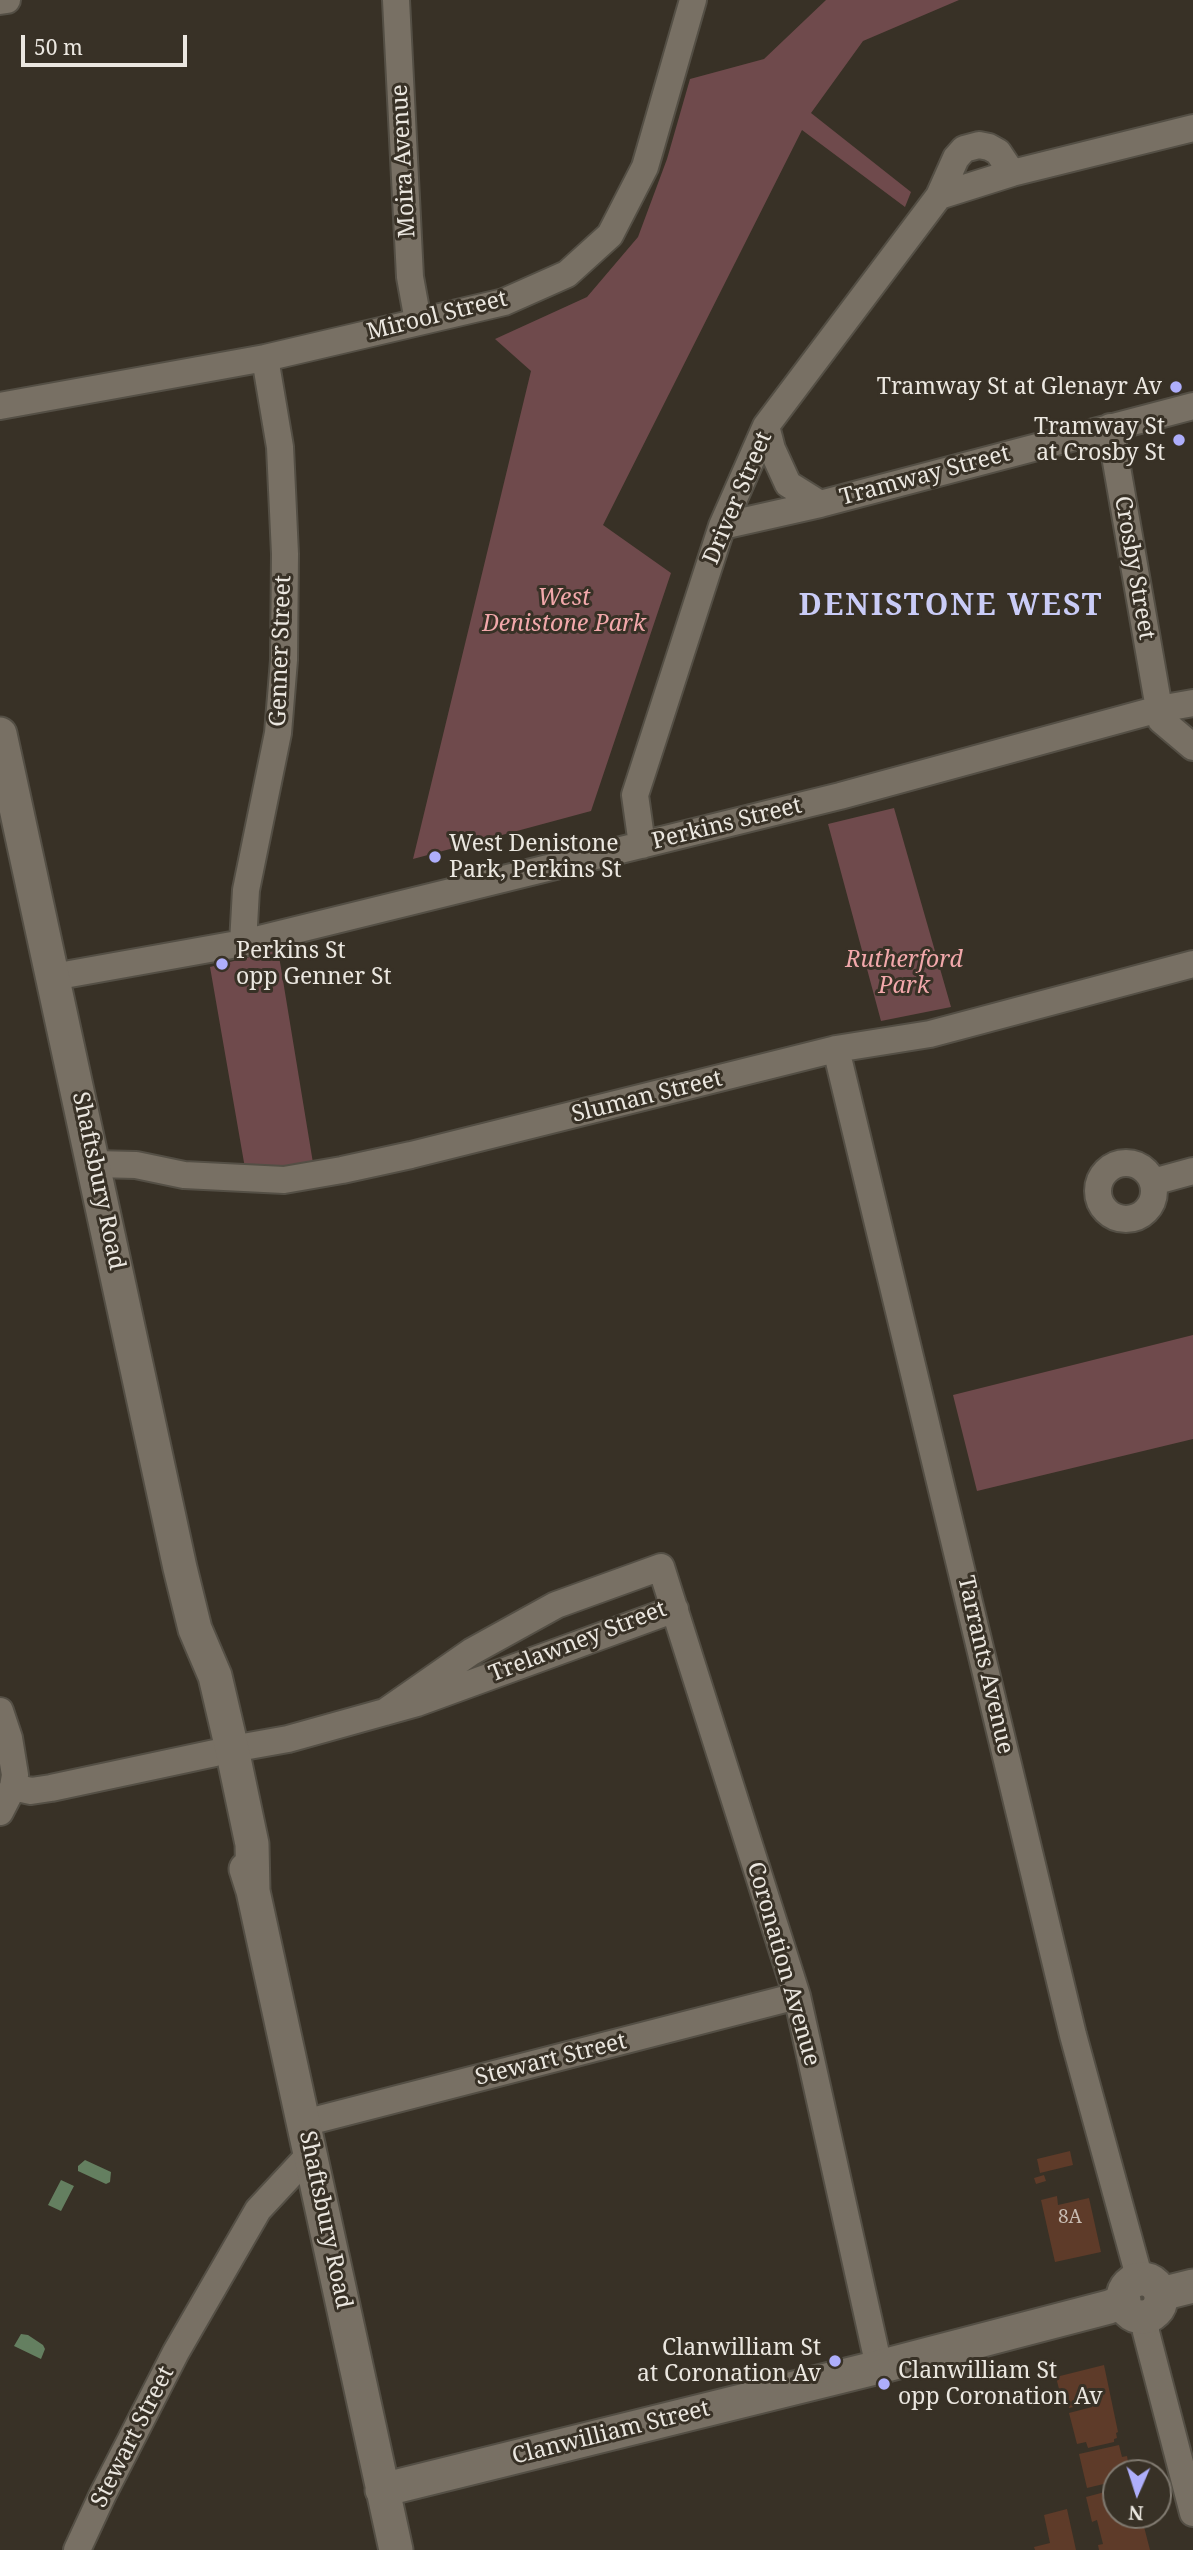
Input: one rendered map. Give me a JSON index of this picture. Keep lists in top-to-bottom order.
{
  "streets": {
    "street": [
      "Moira Avenue",
      "Mirool Street",
      "Tramway Street",
      "Driver Street",
      "Crosby Street",
      "Genner Street",
      "Perkins Street",
      "Sluman Street",
      "Shaftsbury Road",
      "Trelawney Street",
      "Tarrants Avenue",
      "Coronation Avenue",
      "Stewart Street",
      "Clanwilliam Street"
    ]
  },
  "crossings": [
    ["Moira Avenue", "Mirool Street"],
    ["Mirool Street", "Genner Street"],
    ["Tramway Street", "Driver Street"],
    ["Tramway Street", "Crosby Street"],
    ["Driver Street", "Perkins Street"],
    ["Crosby Street", "Perkins Street"],
    ["Genner Street", "Perkins Street"],
    ["Perkins Street", "Shaftsbury Road"],
    ["Sluman Street", "Shaftsbury Road"],
    ["Sluman Street", "Tarrants Avenue"],
    ["Shaftsbury Road", "Trelawney Street"],
    ["Shaftsbury Road", "Stewart Street"],
    ["Shaftsbury Road", "Clanwilliam Street"],
    ["Trelawney Street", "Coronation Avenue"],
    ["Tarrants Avenue", "Clanwilliam Street"],
    ["Coronation Avenue", "Stewart Street"],
    ["Coronation Avenue", "Clanwilliam Street"]
  ],
  "districts": ["DENISTONE WEST"],
  "parks": ["West Denistone Park", "Rutherford Park"],
  "places": [
    "Tramway St at Glenayr Av",
    "Tramway St at Crosby St",
    "West Denistone Park, Perkins St",
    "Perkins St opp Genner St",
    "Clanwilliam St at Coronation Av",
    "Clanwilliam St opp Coronation Av"
  ],
  "house_numbers": ["8A"],
  "scale_bar": "50 m",
  "north": "bottom"
}
